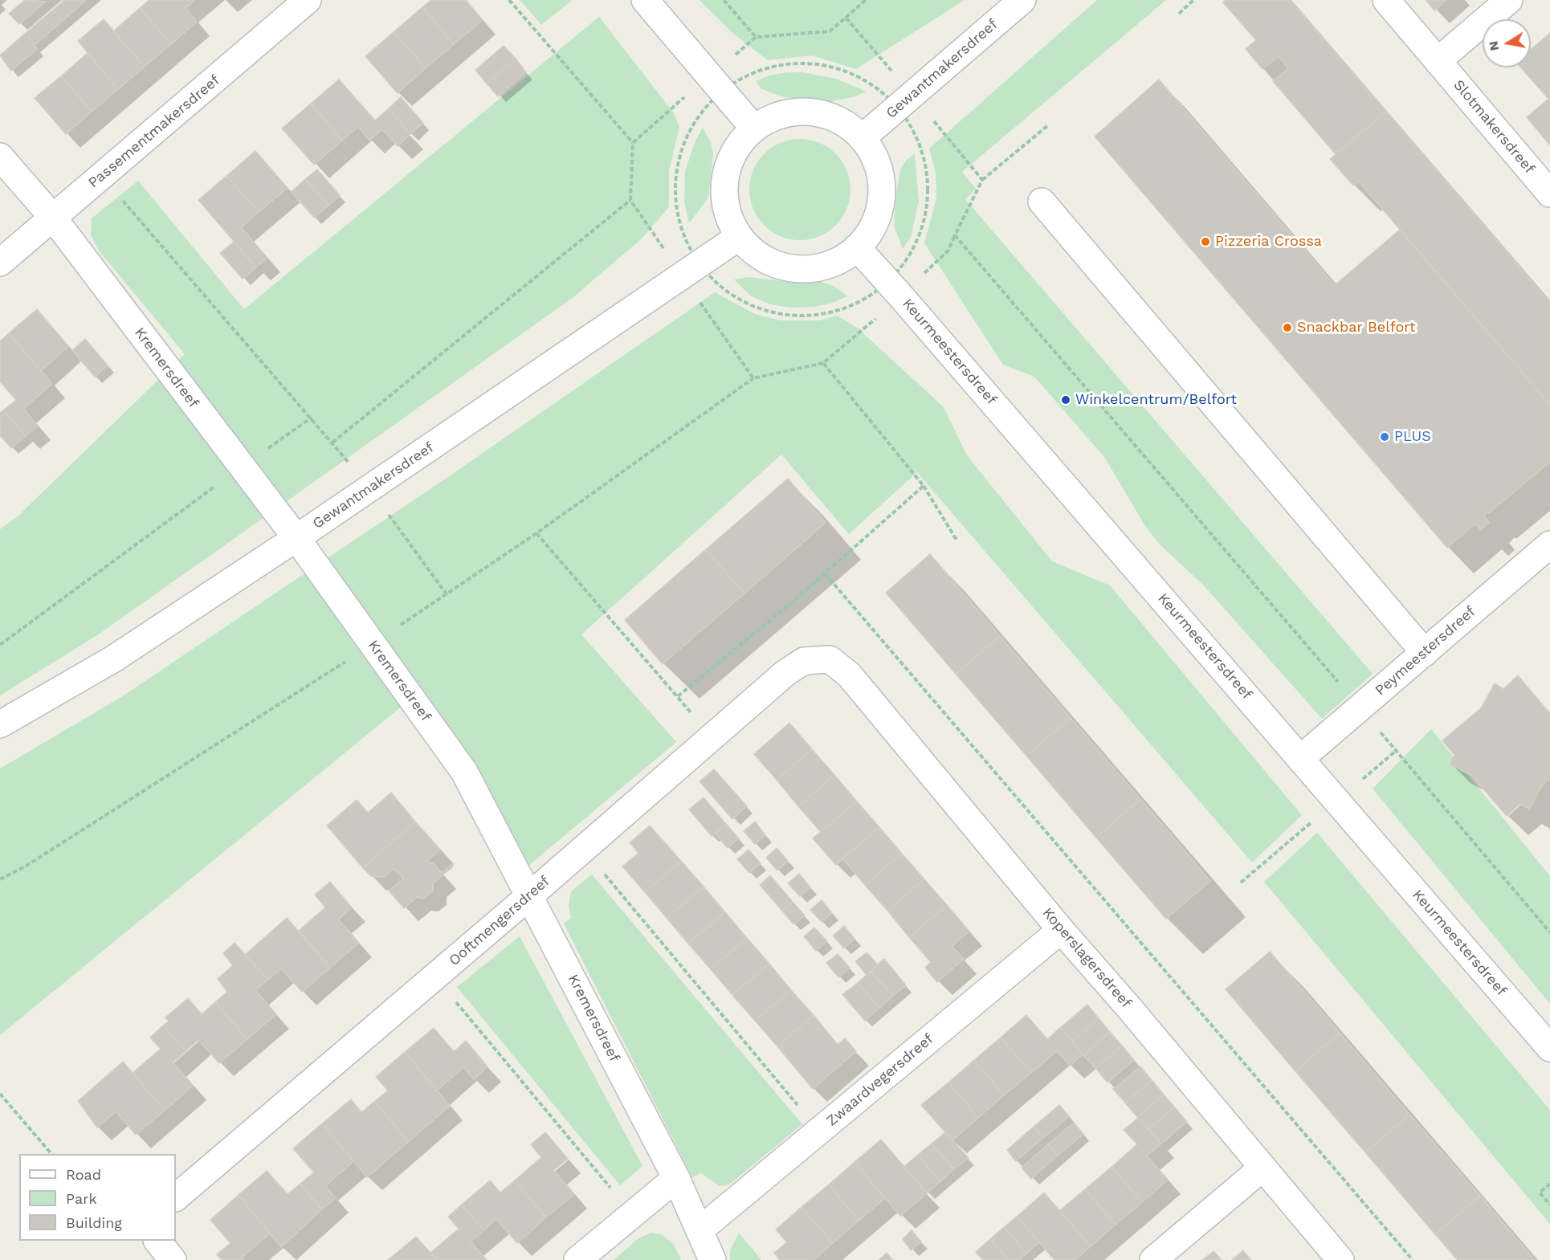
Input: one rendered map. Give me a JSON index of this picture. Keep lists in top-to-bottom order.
{
  "streets": {
    "street": [
      "Gewantmakersdreef",
      "Slotmakersdreef",
      "Passementmakersdreef",
      "Keurmeestersdreef",
      "Kremersdreef",
      "Peymeestersdreef",
      "Ooftmengersdreef",
      "Koperslagersdreef",
      "Zwaardvegersdreef"
    ]
  },
  "crossings": [
    ["Gewantmakersdreef", "Keurmeestersdreef"],
    ["Gewantmakersdreef", "Kremersdreef"],
    ["Passementmakersdreef", "Kremersdreef"],
    ["Keurmeestersdreef", "Peymeestersdreef"],
    ["Kremersdreef", "Ooftmengersdreef"],
    ["Kremersdreef", "Zwaardvegersdreef"],
    ["Ooftmengersdreef", "Koperslagersdreef"],
    ["Koperslagersdreef", "Zwaardvegersdreef"]
  ],
  "places": [
    "Pizzeria Crossa",
    "Snackbar Belfort",
    "Winkelcentrum/Belfort",
    "PLUS"
  ],
  "legend": ["Road", "Park", "Building"],
  "north": "left"
}
